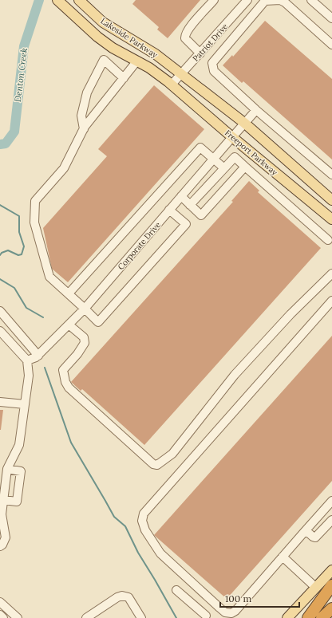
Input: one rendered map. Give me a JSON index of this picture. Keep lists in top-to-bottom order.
{
  "streets": {
    "main road": ["Lakeside Parkway", "Freeport Parkway"],
    "street": ["Patriot Drive", "Corporate Drive"]
  },
  "crossings": [
    ["Lakeside Parkway", "Patriot Drive"],
    ["Lakeside Parkway", "Freeport Parkway"],
    ["Patriot Drive", "Freeport Parkway"],
    ["Freeport Parkway", "Corporate Drive"]
  ],
  "water": ["Denton Creek"],
  "scale_bar": "100 m"
}
